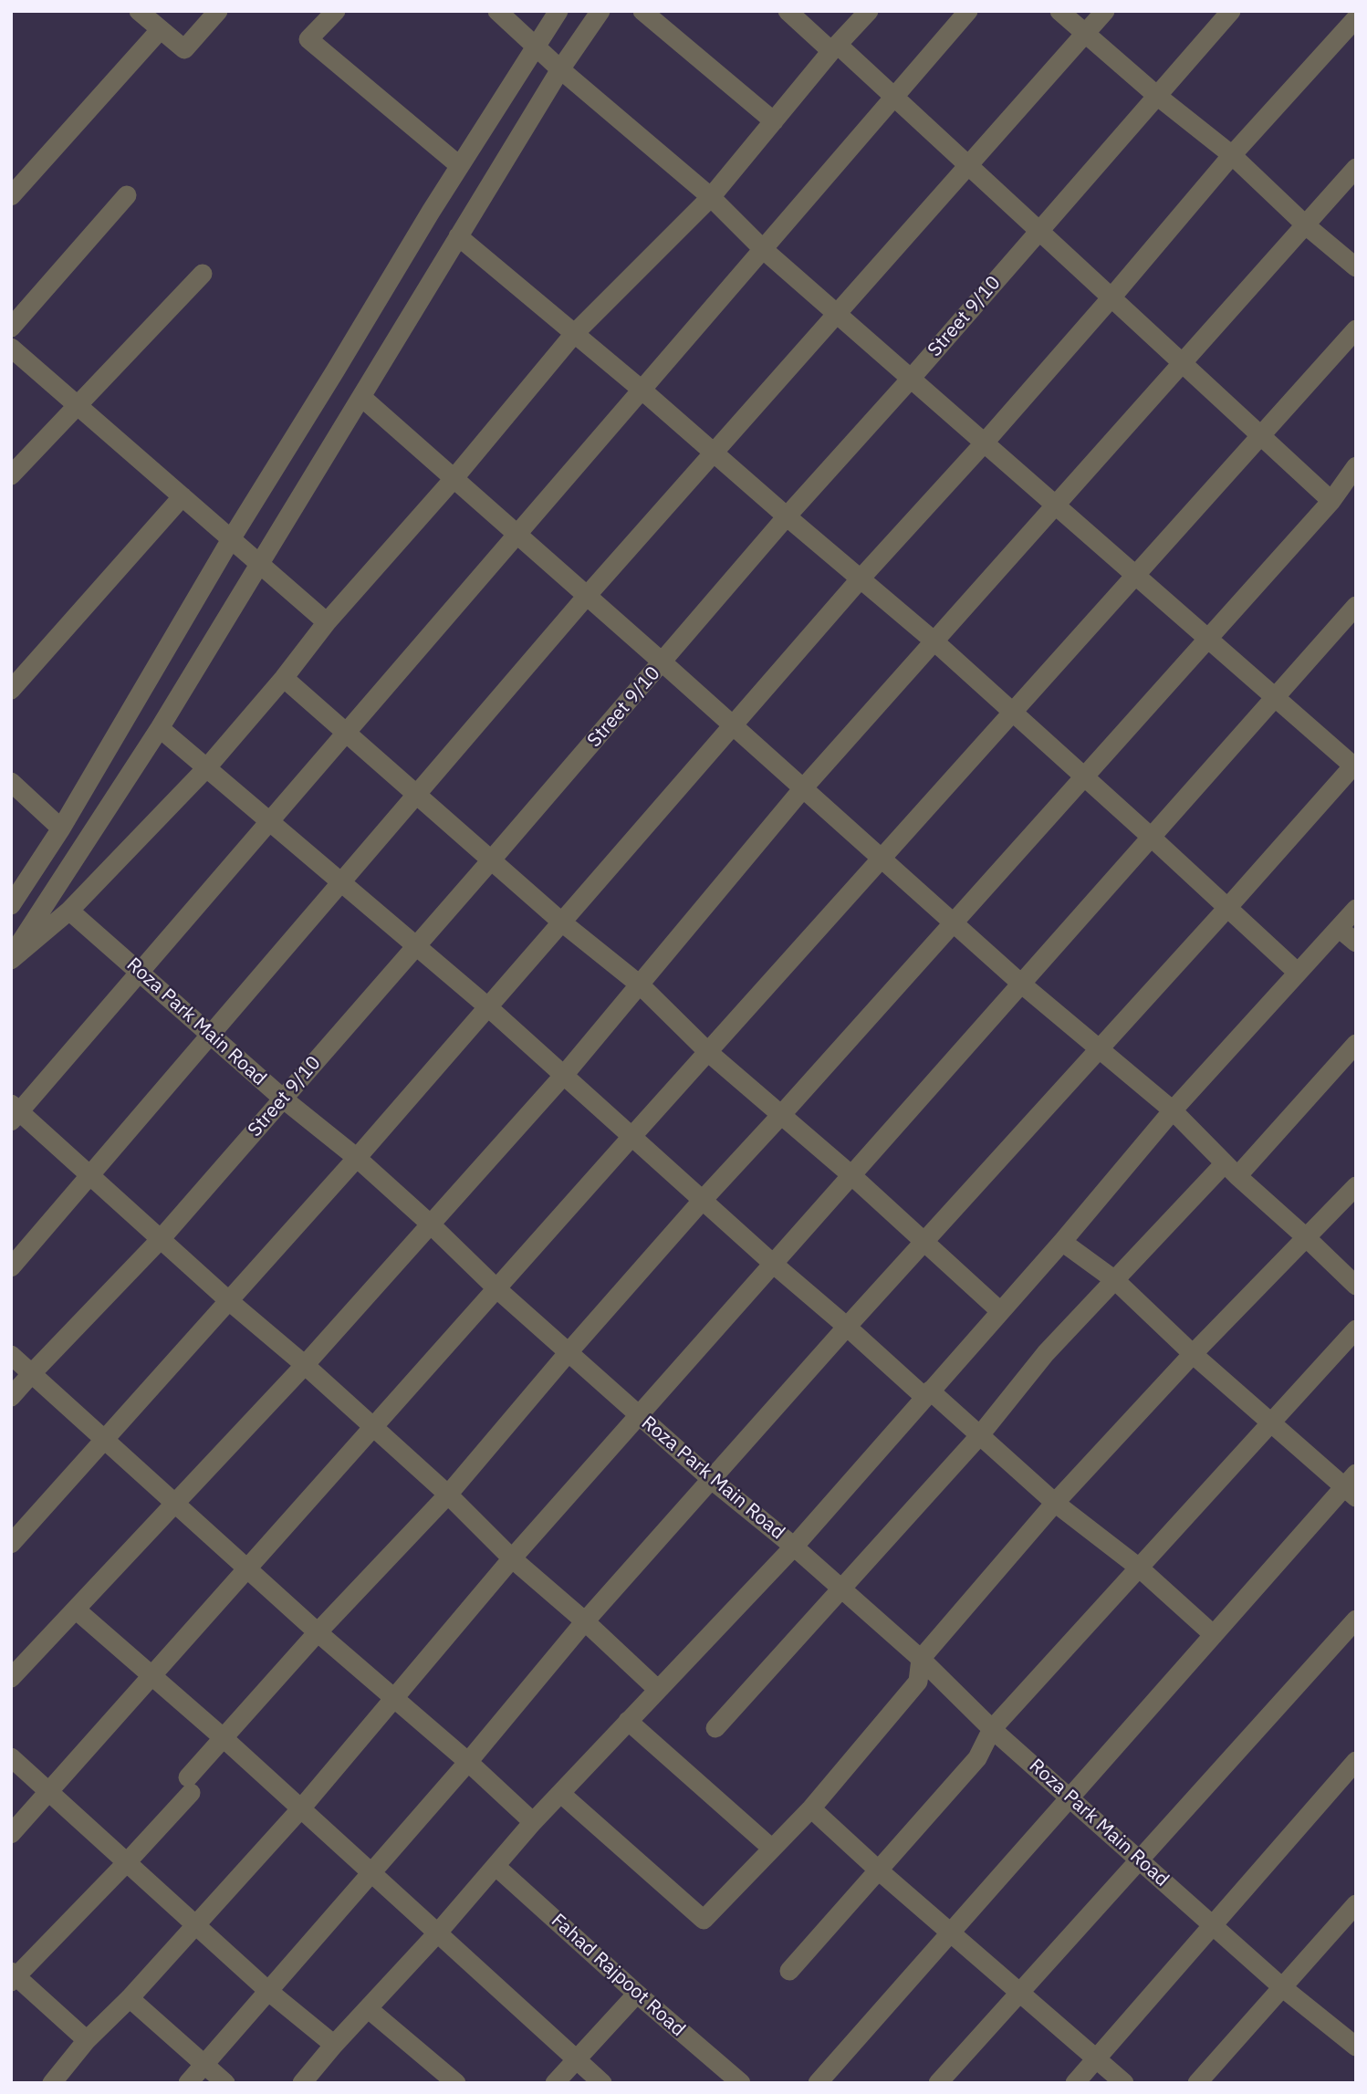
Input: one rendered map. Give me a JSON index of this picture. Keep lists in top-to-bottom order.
{
  "streets": {
    "street": ["Street 9/10", "Roza Park Main Road", "Fahad Rajpoot Road"]
  },
  "crossings": [
    ["Street 9/10", "Roza Park Main Road"]
  ]
}
